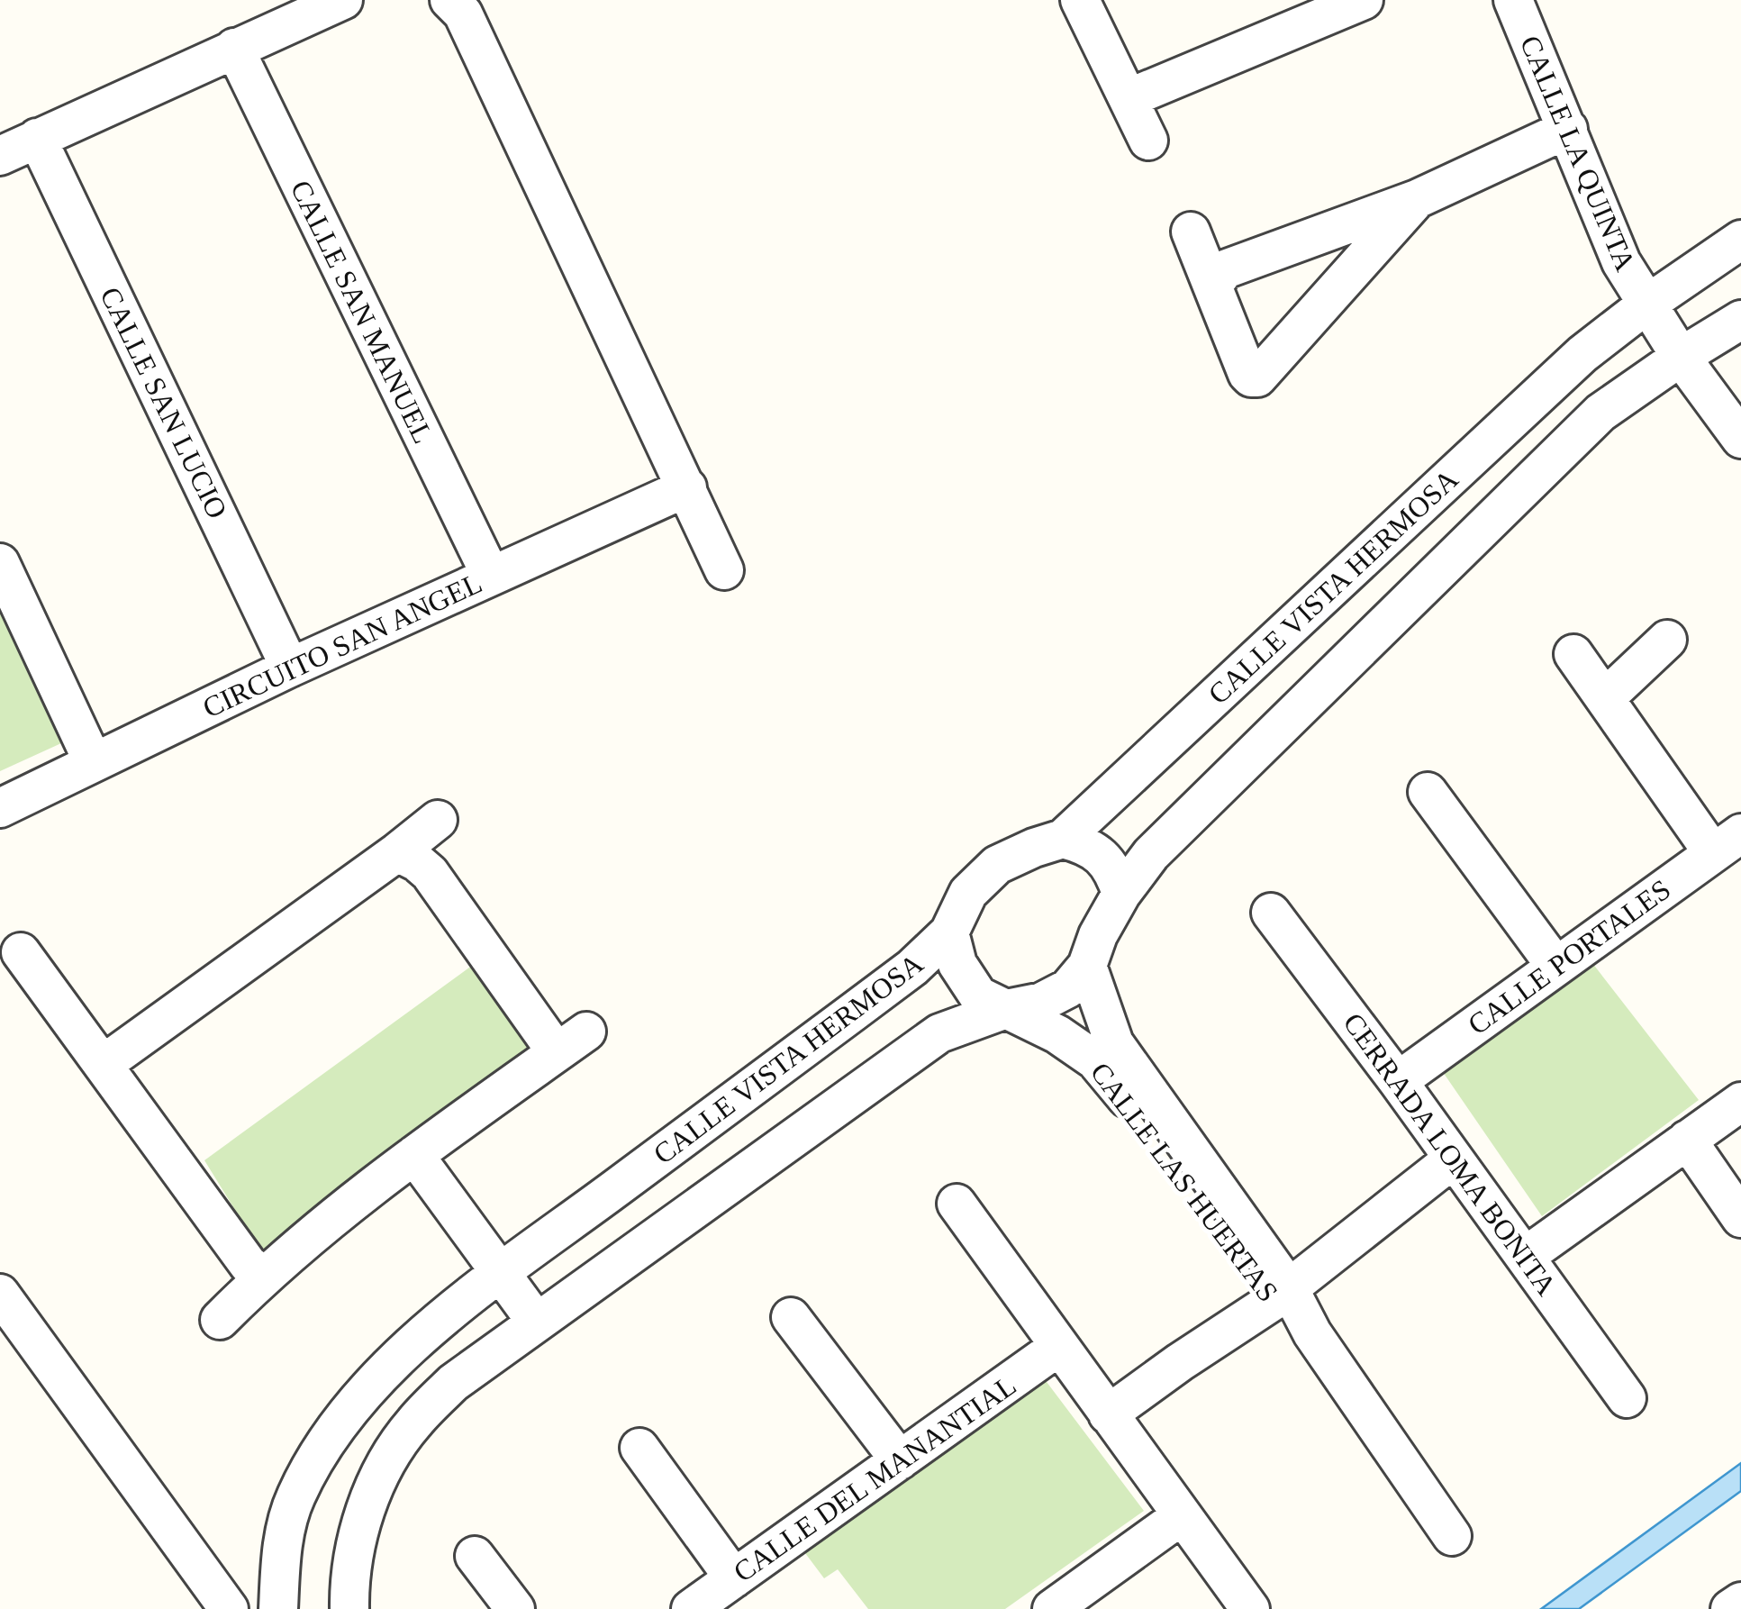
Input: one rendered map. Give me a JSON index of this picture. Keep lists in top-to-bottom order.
{
  "streets": {
    "street": [
      "CALLE LA QUINTA",
      "CALLE SAN MANUEL",
      "CALLE SAN LUCIO",
      "CALLE VISTA HERMOSA",
      "CIRCUITO SAN ANGEL",
      "CALLE PORTALES",
      "CERRADA LOMA BONITA",
      "CALLE LAS HUERTAS",
      "CALLE DEL MANANTIAL"
    ]
  },
  "crossings": [
    ["CALLE LA QUINTA", "CALLE VISTA HERMOSA"],
    ["CALLE SAN MANUEL", "CIRCUITO SAN ANGEL"],
    ["CALLE SAN LUCIO", "CIRCUITO SAN ANGEL"],
    ["CALLE VISTA HERMOSA", "CALLE LAS HUERTAS"],
    ["CALLE PORTALES", "CERRADA LOMA BONITA"]
  ]
}
